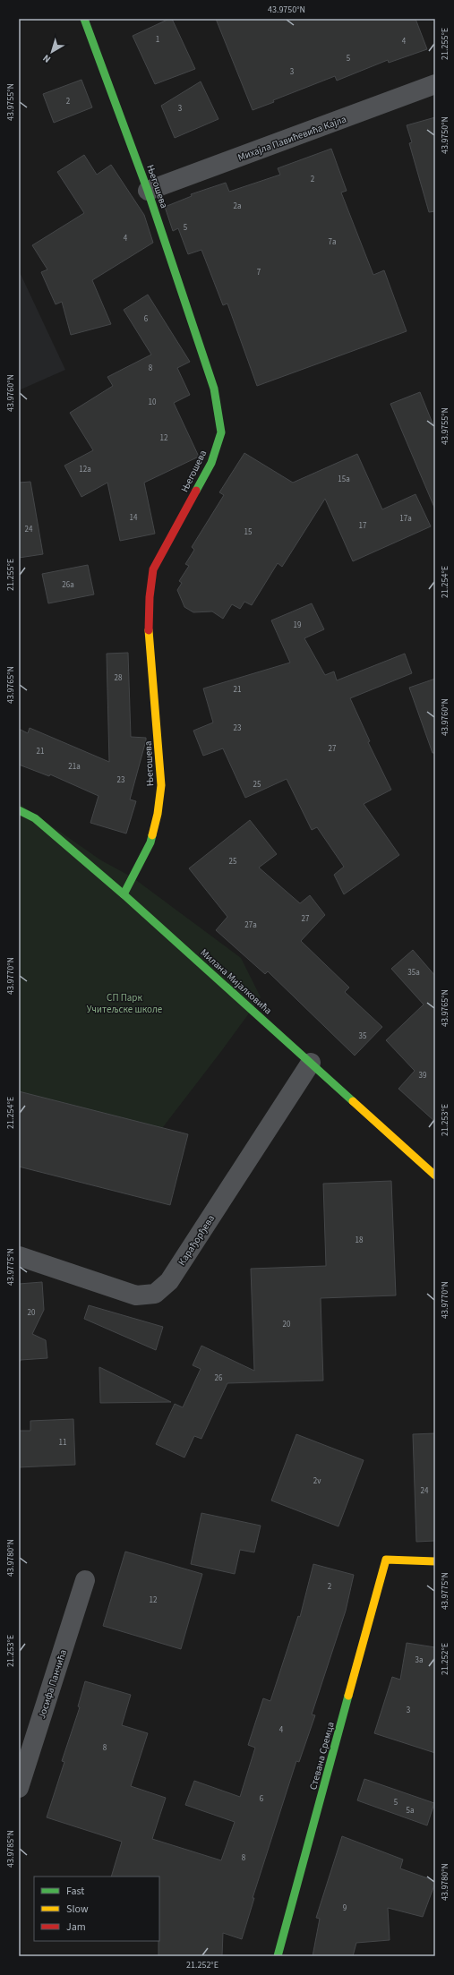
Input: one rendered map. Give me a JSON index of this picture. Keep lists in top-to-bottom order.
{
  "streets": {
    "street": [
      "Михајла Павићевића Кајла",
      "Његошева",
      "Милана Мијалковића",
      "Карађорђева",
      "Јосифа Панчића",
      "Стевана Сремца"
    ]
  },
  "crossings": [
    ["Михајла Павићевића Кајла", "Његошева"],
    ["Његошева", "Милана Мијалковића"],
    ["Милана Мијалковића", "Карађорђева"]
  ],
  "parks": ["СП Парк Учитељске школе"],
  "house_numbers": [
    "1",
    "4",
    "5",
    "3",
    "2",
    "3",
    "2",
    "2a",
    "5",
    "4",
    "7a",
    "7",
    "6",
    "8",
    "10",
    "12",
    "12a",
    "15a",
    "14",
    "17a",
    "17",
    "24",
    "15",
    "26a",
    "19",
    "28",
    "21",
    "23",
    "27",
    "21",
    "21a",
    "23",
    "25",
    "25",
    "27",
    "27a",
    "35a",
    "35",
    "39",
    "18",
    "20",
    "20",
    "26",
    "11",
    "2v",
    "24",
    "2",
    "12",
    "3a",
    "3",
    "4",
    "8",
    "6",
    "5",
    "5a",
    "8",
    "9"
  ],
  "legend": ["Fast", "Slow", "Jam"],
  "north": "bottom left",
  "coordinates": [
    "43.9750°N",
    "21.255°E",
    "43.9755°N",
    "43.9760°N",
    "21.254°E",
    "43.9765°N",
    "43.9770°N",
    "21.253°E",
    "43.9775°N",
    "43.9780°N",
    "21.252°E",
    "43.9785°N"
  ]
}
